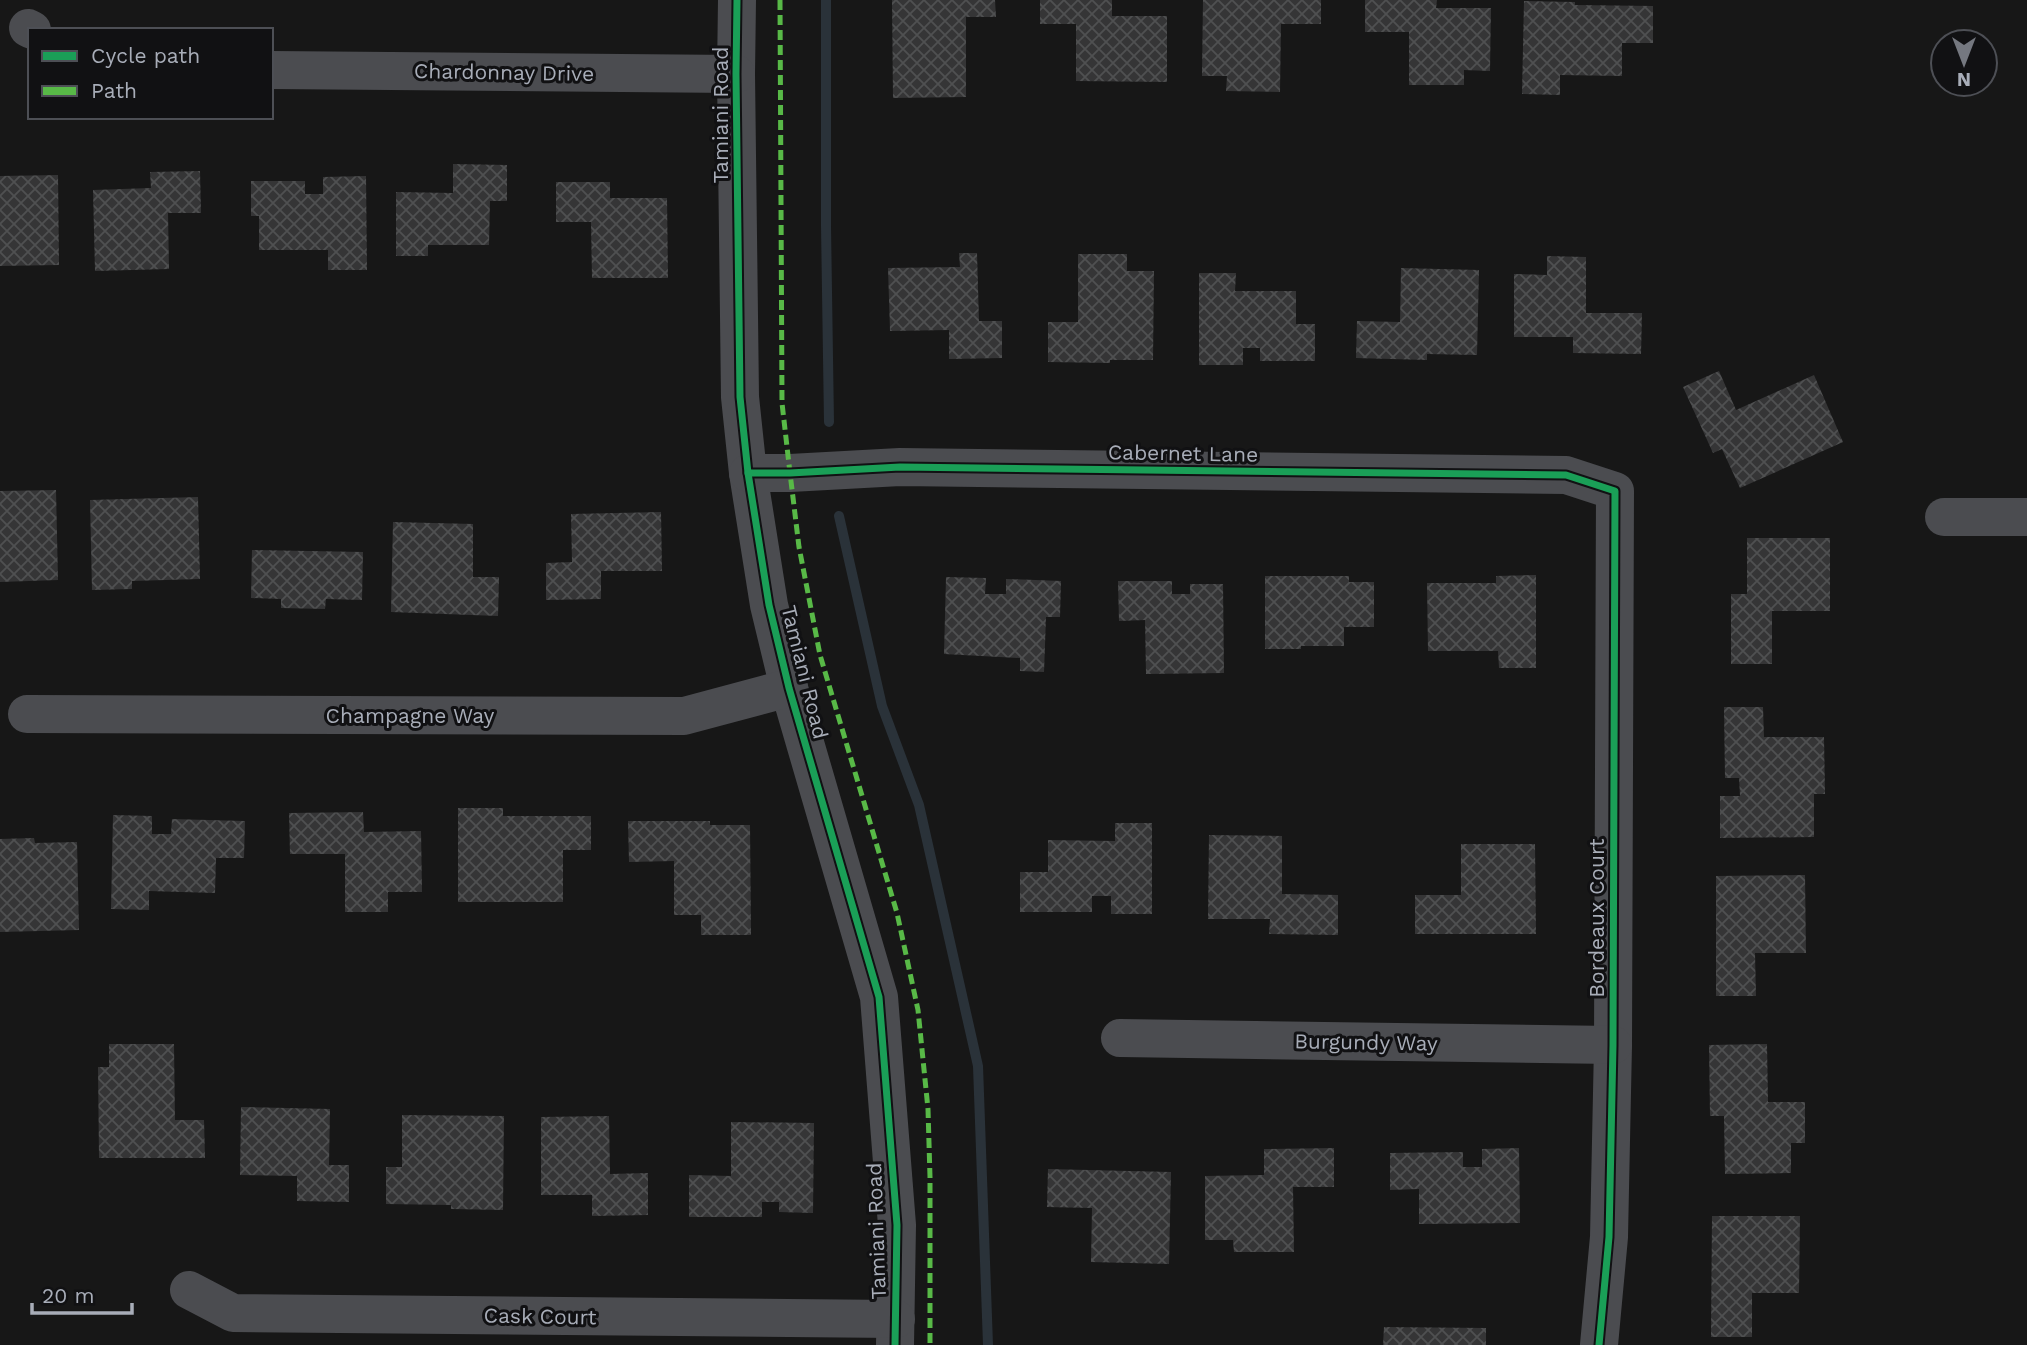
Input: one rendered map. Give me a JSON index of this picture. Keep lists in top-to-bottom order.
{
  "streets": {
    "street": [
      "Chardonnay Drive",
      "Tamiani Road",
      "Cabernet Lane",
      "Champagne Way",
      "Bordeaux Court",
      "Burgundy Way",
      "Cask Court"
    ]
  },
  "crossings": [
    ["Chardonnay Drive", "Tamiani Road"],
    ["Tamiani Road", "Cabernet Lane"],
    ["Tamiani Road", "Champagne Way"],
    ["Tamiani Road", "Cask Court"],
    ["Cabernet Lane", "Bordeaux Court"],
    ["Bordeaux Court", "Burgundy Way"]
  ],
  "legend": ["Cycle path", "Path"],
  "scale_bar": "20 m",
  "north": "bottom"
}
